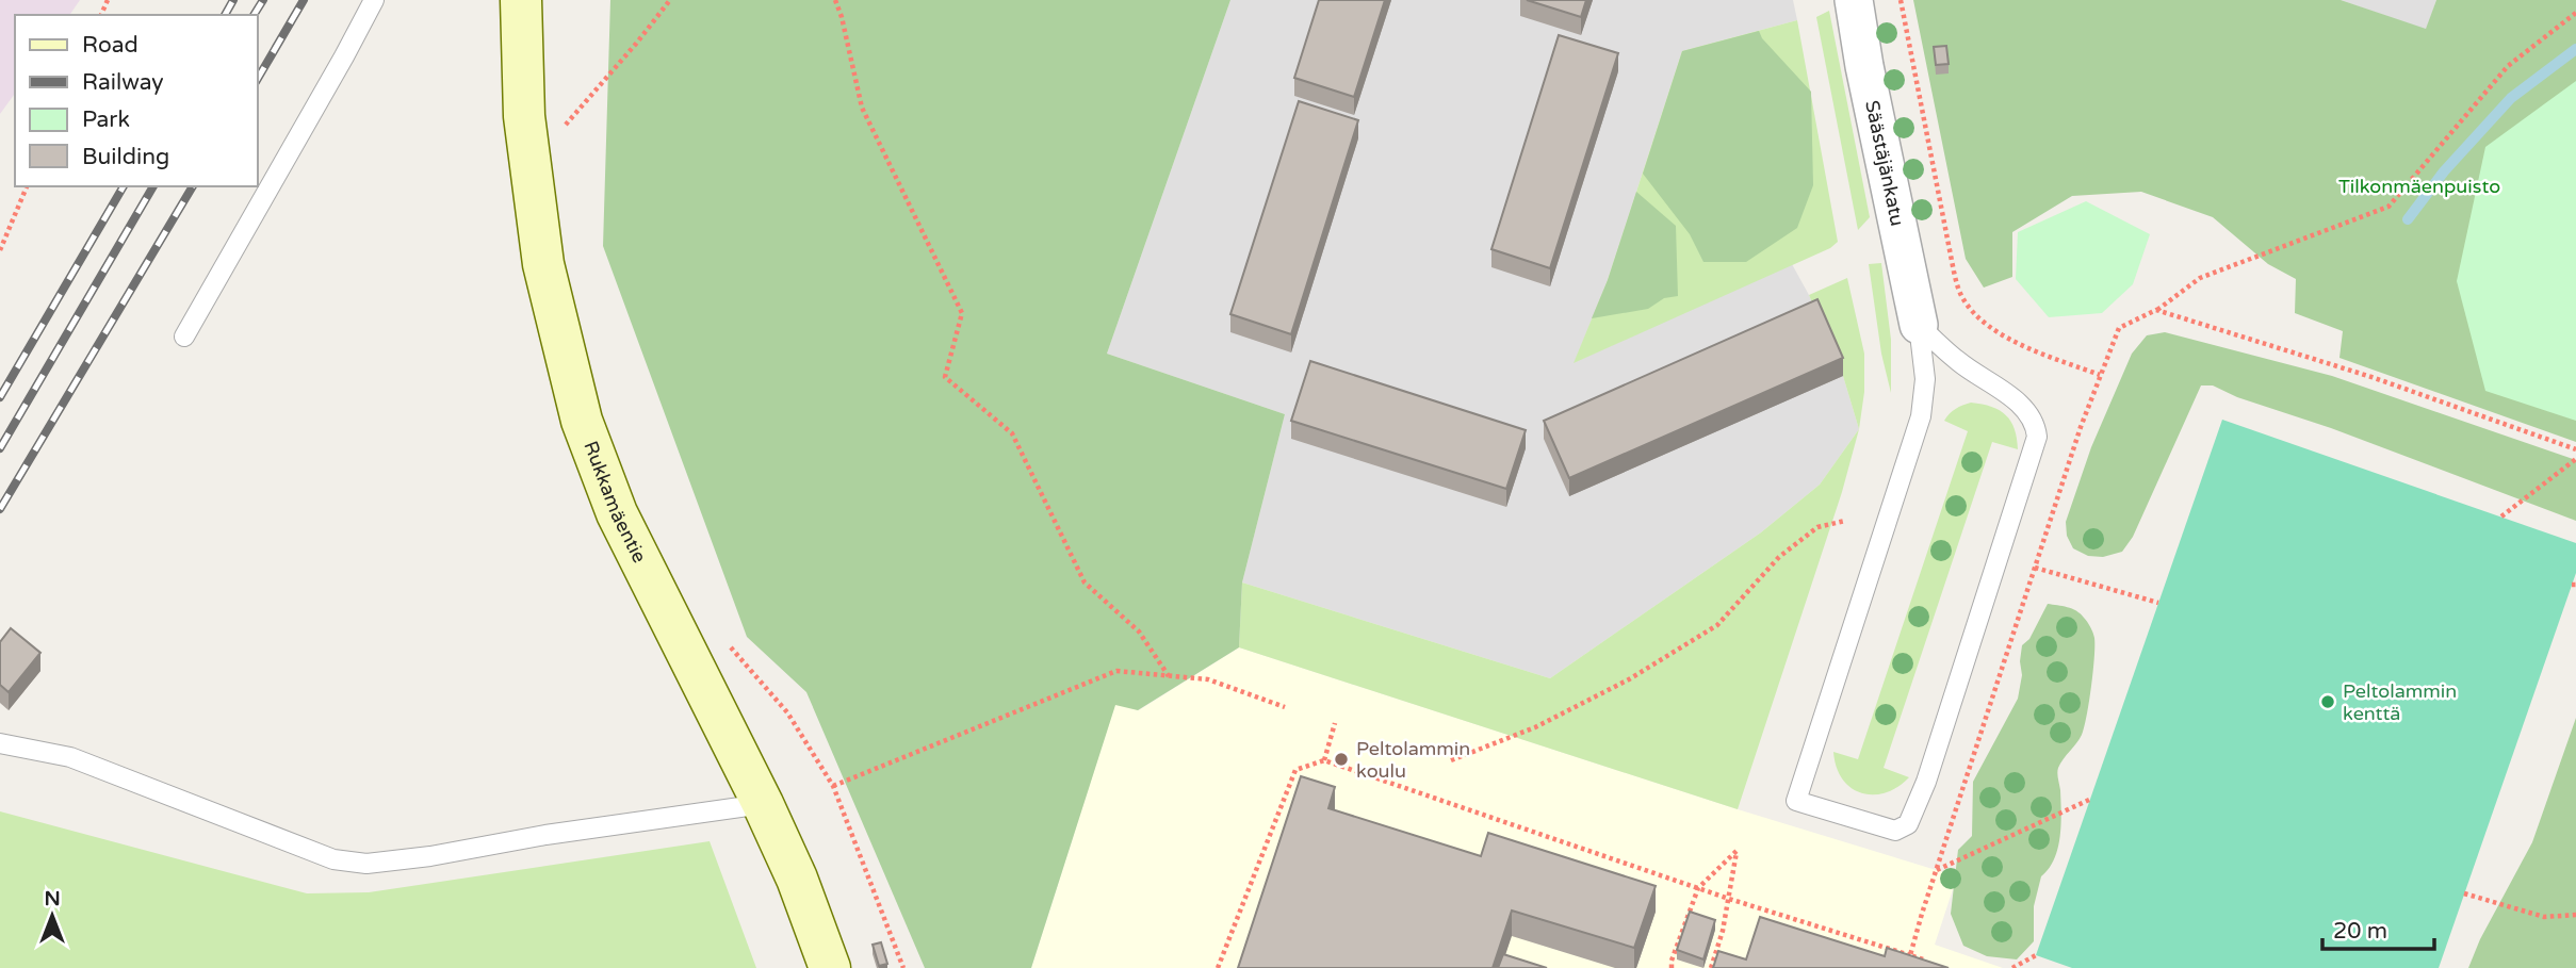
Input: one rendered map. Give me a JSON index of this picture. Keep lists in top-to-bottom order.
{
  "streets": {
    "main road": ["Rukkamäentie"],
    "street": ["Säästäjänkatu"]
  },
  "parks": ["Tilkonmäenpuisto"],
  "places": ["Peltolammin kenttä", "Peltolammin koulu"],
  "legend": [
    "Road",
    "Railway",
    "Park",
    "Building"
  ],
  "scale_bar": "20 m",
  "north": "top"
}
